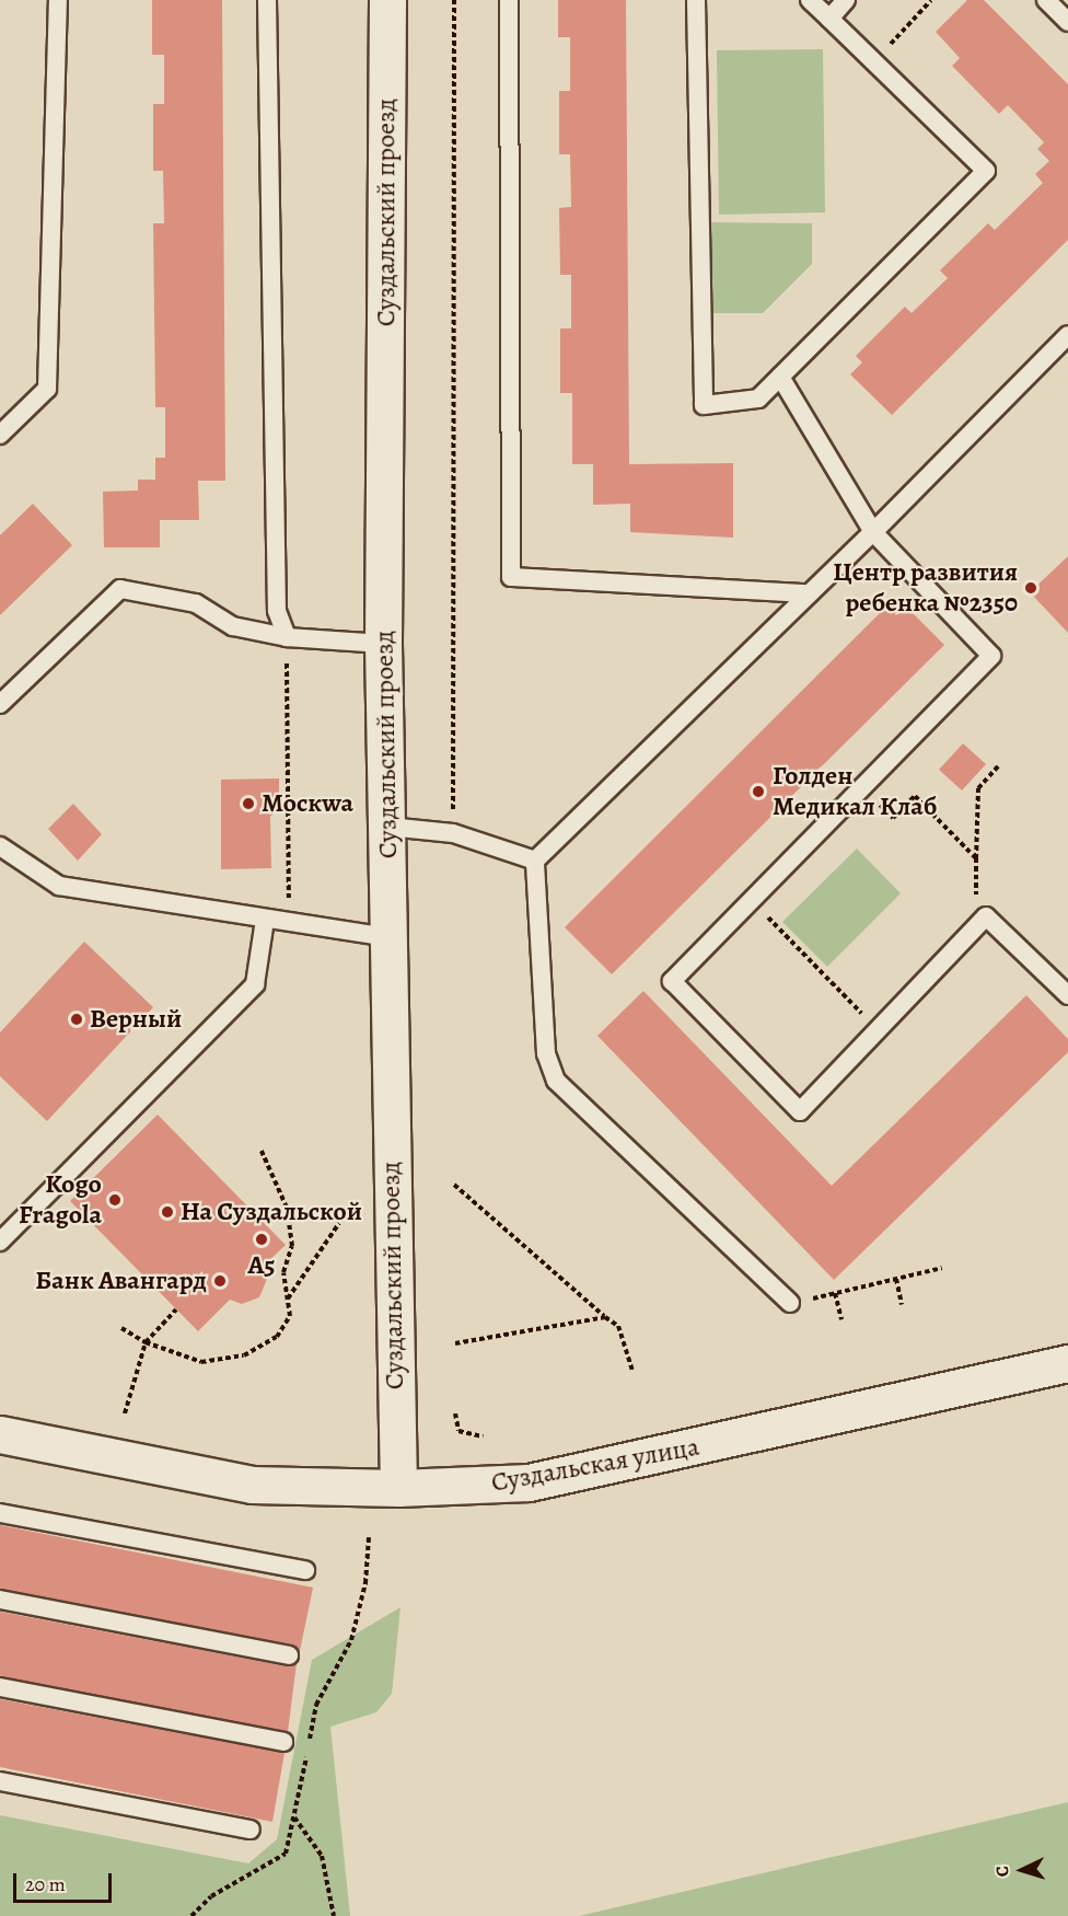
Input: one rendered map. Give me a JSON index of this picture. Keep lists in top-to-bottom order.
{
  "streets": {
    "street": ["Суздальский проезд", "Суздальская улица"]
  },
  "crossings": [
    ["Суздальский проезд", "Суздальская улица"]
  ],
  "places": [
    "Центр развития ребенка №2350",
    "Голден Медикал Клаб",
    "Москwa",
    "Верный",
    "Kogo Fragola",
    "На Суздальской",
    "А5",
    "Банк Авангард"
  ],
  "scale_bar": "20 m",
  "north": "left"
}
